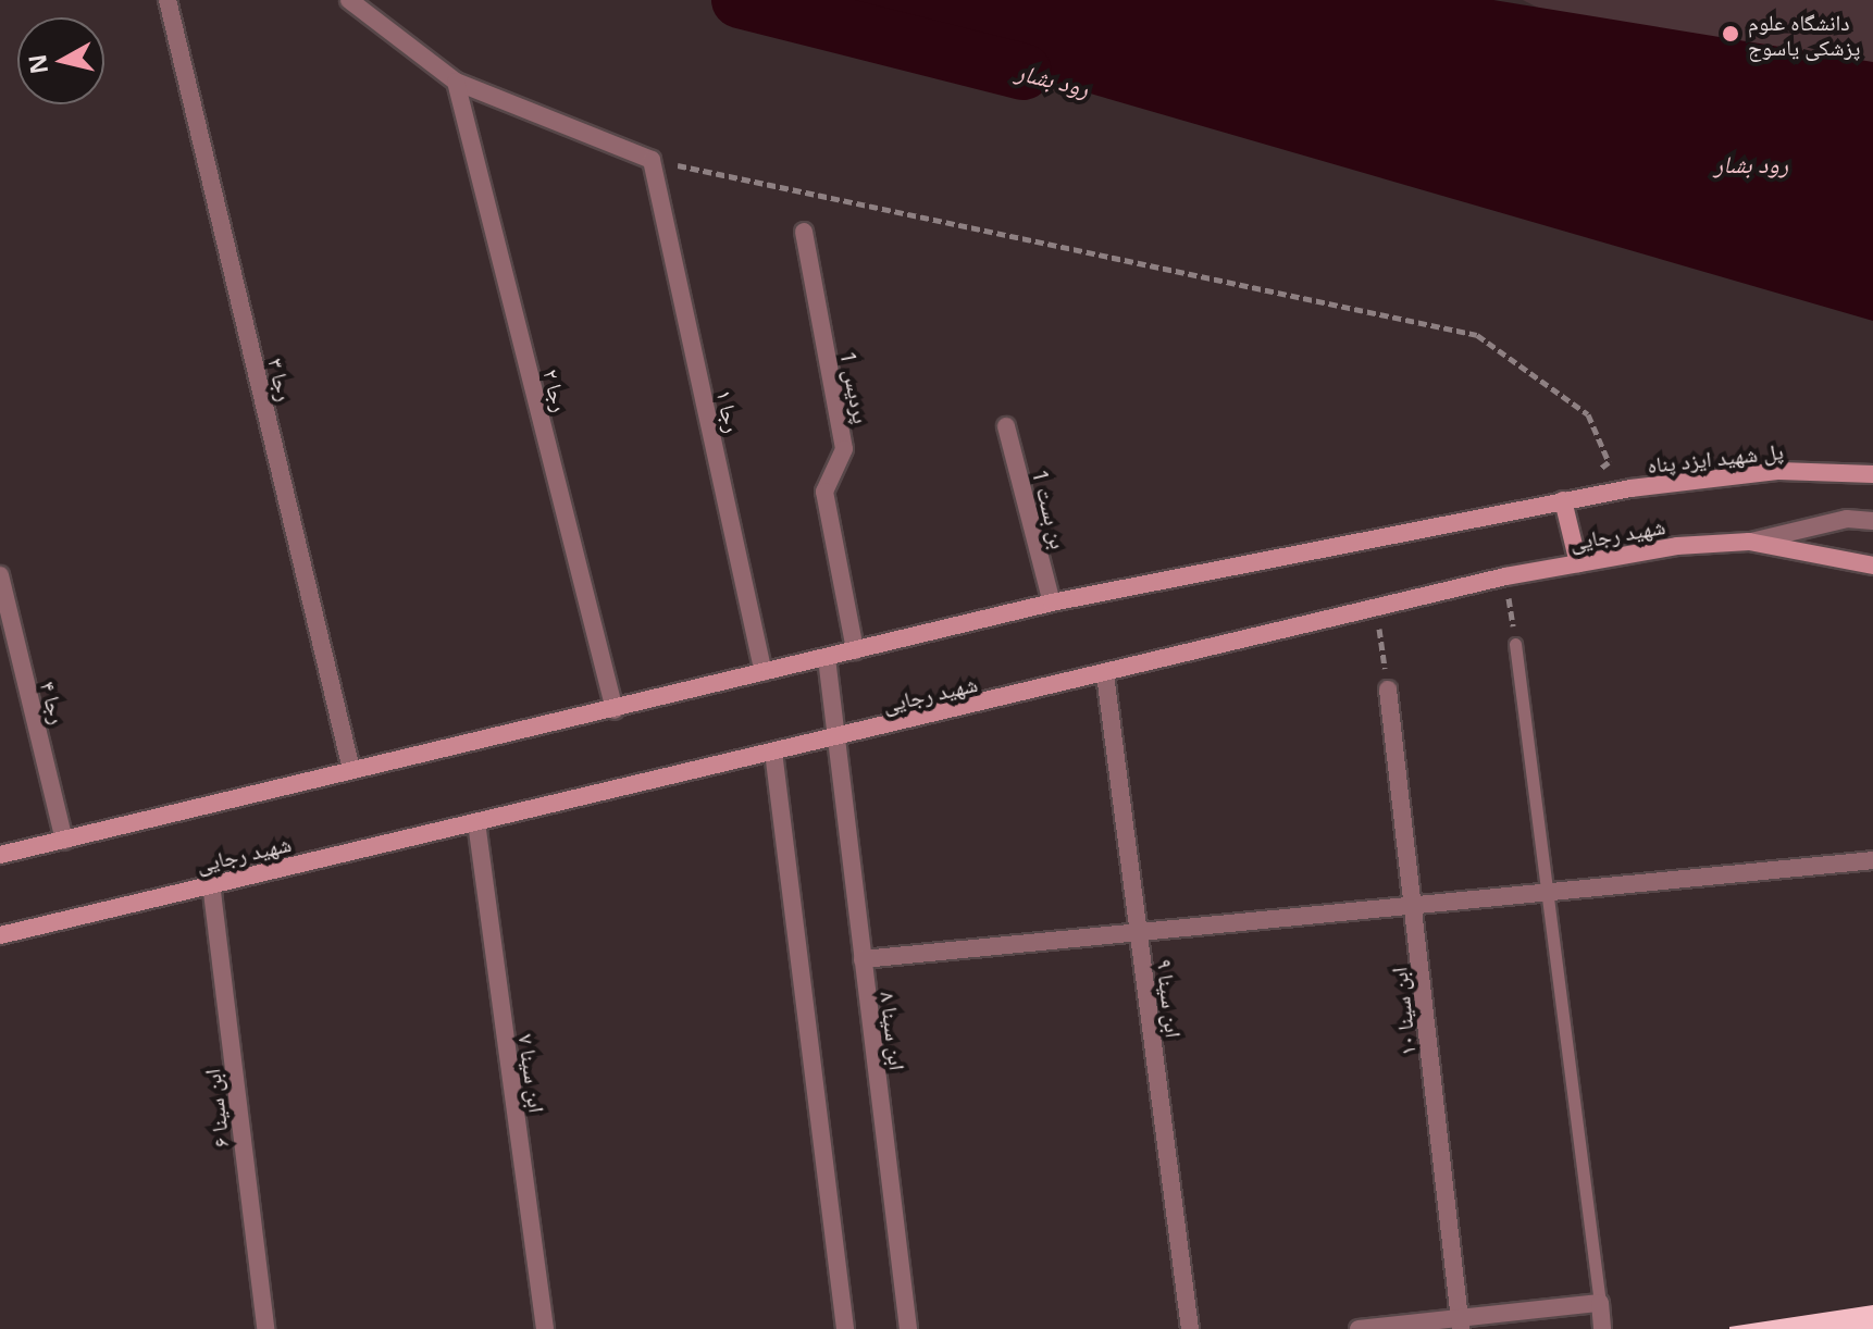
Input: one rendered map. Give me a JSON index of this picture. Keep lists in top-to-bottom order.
{
  "streets": {
    "main road": ["پل شهید ایزد پناه", "شهید رجایی"],
    "street": [
      "رجا ۳",
      "پردیس 1",
      "رجا ۲",
      "رجا ۱",
      "بن بست 1",
      "رجا ۴",
      "ابن سینا ۹",
      "ابن سینا ۱۰",
      "ابن سینا ۸",
      "ابن سینا ۷",
      "ابن سینا ۶"
    ]
  },
  "crossings": [
    ["رجا ۳", "شهید رجایی"],
    ["پردیس 1", "شهید رجایی"],
    ["رجا ۲", "شهید رجایی"],
    ["رجا ۱", "شهید رجایی"],
    ["پل شهید ایزد پناه", "شهید رجایی"],
    ["بن بست 1", "شهید رجایی"],
    ["شهید رجایی", "رجا ۴"],
    ["شهید رجایی", "ابن سینا ۹"],
    ["شهید رجایی", "ابن سینا ۸"],
    ["شهید رجایی", "ابن سینا ۷"],
    ["شهید رجایی", "ابن سینا ۶"]
  ],
  "water": ["رود بشار"],
  "places": ["دانشگاه علوم پزشکی یاسوج"],
  "north": "left"
}
